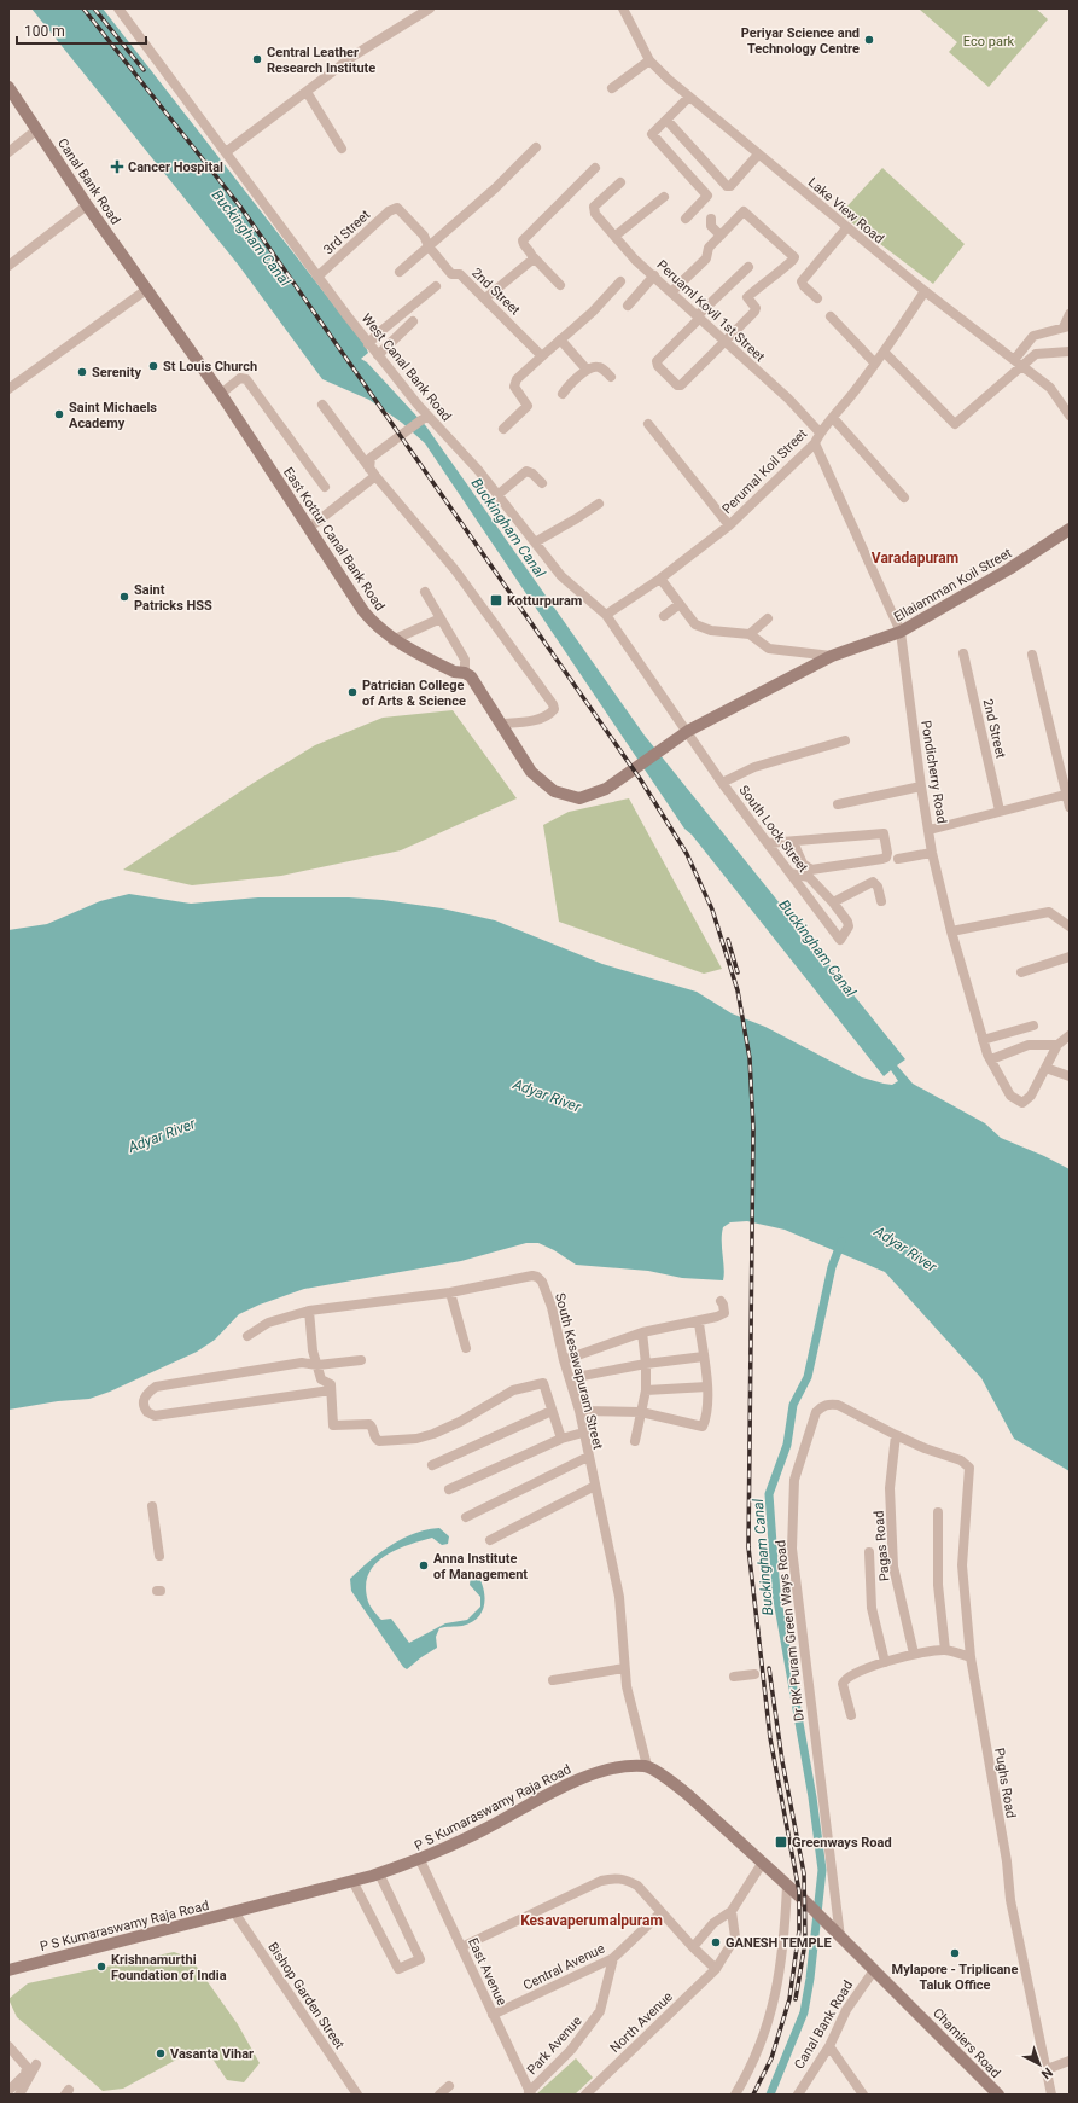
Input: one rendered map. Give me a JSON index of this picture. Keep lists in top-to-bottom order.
{
  "streets": {
    "street": [
      "Canal Bank Road",
      "Lake View Road",
      "3rd Street",
      "2nd Street",
      "Peruaml Kovil 1st Street",
      "West Canal Bank Road",
      "Perumal Koil Street",
      "East Kottur Canal Bank Road",
      "Ellaiamman Koil Street",
      "Pondicherry Road",
      "South Lock Street",
      "South Kesawapuram Street",
      "Pagas Road",
      "Dr RK Puram Green Ways Road",
      "Pughs Road",
      "P S Kumaraswamy Raja Road",
      "Central Avenue",
      "East Avenue",
      "Bishop Garden Street",
      "North Avenue",
      "Chamiers Road",
      "Park Avenue"
    ]
  },
  "crossings": [
    ["Canal Bank Road", "East Kottur Canal Bank Road"],
    ["Canal Bank Road", "Chamiers Road"],
    ["Lake View Road", "Perumal Koil Street"],
    ["3rd Street", "2nd Street"],
    ["3rd Street", "West Canal Bank Road"],
    ["Peruaml Kovil 1st Street", "Perumal Koil Street"],
    ["West Canal Bank Road", "Perumal Koil Street"],
    ["West Canal Bank Road", "Ellaiamman Koil Street"],
    ["West Canal Bank Road", "South Lock Street"],
    ["Perumal Koil Street", "Pondicherry Road"],
    ["Ellaiamman Koil Street", "Pondicherry Road"],
    ["Ellaiamman Koil Street", "South Lock Street"],
    ["South Kesawapuram Street", "P S Kumaraswamy Raja Road"],
    ["Pagas Road", "Dr RK Puram Green Ways Road"],
    ["Pagas Road", "Pughs Road"],
    ["Dr RK Puram Green Ways Road", "Pughs Road"],
    ["P S Kumaraswamy Raja Road", "East Avenue"],
    ["P S Kumaraswamy Raja Road", "Bishop Garden Street"],
    ["Central Avenue", "East Avenue"],
    ["Central Avenue", "Park Avenue"],
    ["East Avenue", "Park Avenue"]
  ],
  "districts": ["Varadapuram", "Kesavaperumalpuram"],
  "water": ["Buckingham Canal", "Adyar River"],
  "parks": ["Eco park"],
  "places": {
    "other": [
      "Periyar Science and Technology Centre",
      "Central Leather Research Institute",
      "St Louis Church",
      "Serenity",
      "Saint Michaels Academy",
      "Saint Patricks HSS",
      "Patrician College of Arts & Science",
      "Anna Institute of Management",
      "GANESH TEMPLE",
      "Mylapore - Triplicane Taluk Office",
      "Krishnamurthi Foundation of India",
      "Vasanta Vihar"
    ],
    "health": ["Cancer Hospital"],
    "transit": ["Kotturpuram", "Greenways Road"]
  },
  "scale_bar": "100 m",
  "north": "bottom right"
}
